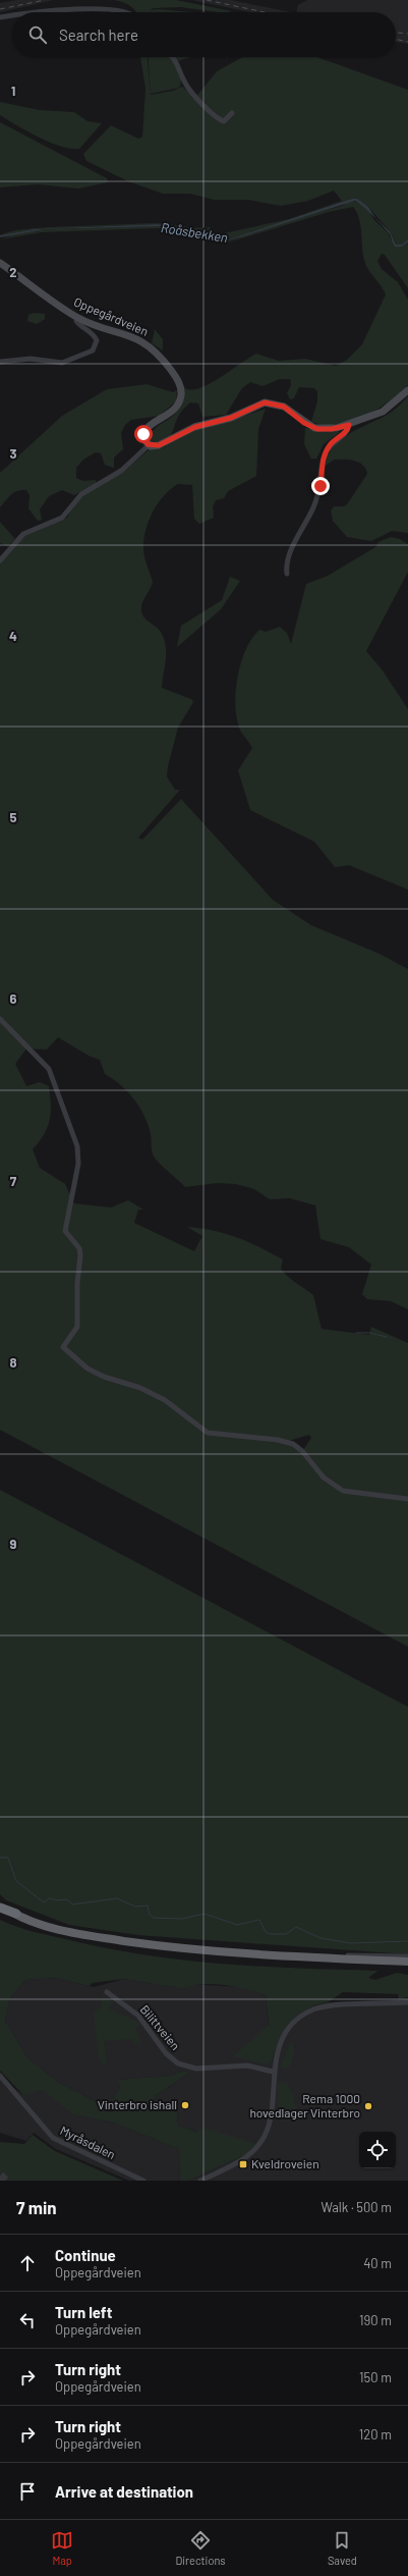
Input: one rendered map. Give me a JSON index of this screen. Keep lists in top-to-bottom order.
{
  "streets": {
    "main road": ["Oppegårdveien"],
    "street": ["Bilittveien", "Myråsdalen"]
  },
  "water": ["Roåsbekken"],
  "places": {
    "other": ["Vinterbro ishall", "Rema 1000 hovedlager Vinterbro"],
    "transit": ["Kveldroveien"]
  },
  "page": {
    "search": "Search here",
    "heading": ["7 min", "Walk · 500 m"],
    "list": [
      ["Continue", "Oppegårdveien", "40 m"],
      ["Turn left", "Oppegårdveien", "190 m"],
      ["Turn right", "Oppegårdveien", "150 m"],
      ["Turn right", "Oppegårdveien", "120 m"],
      "Arrive at destination"
    ],
    "nav": ["Map", "Directions", "Saved"]
  },
  "grid": {
    "rows": [
      "1",
      "2",
      "3",
      "4",
      "5",
      "6",
      "7",
      "8",
      "9"
    ]
  }
}
